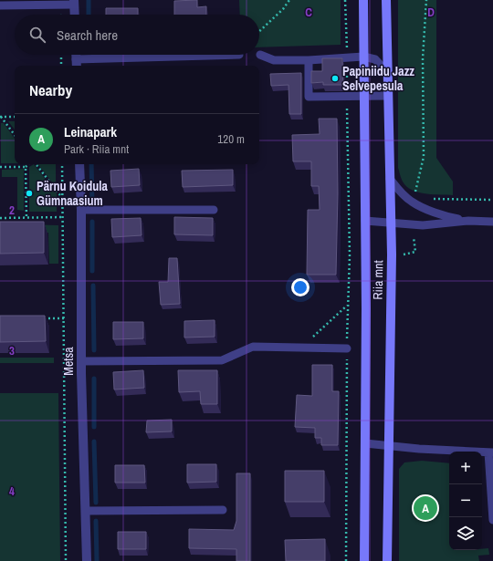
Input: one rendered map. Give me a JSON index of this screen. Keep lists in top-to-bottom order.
{
  "streets": {
    "main road": ["Riia mnt"],
    "street": ["Metsa"]
  },
  "places": ["Papiniidu Jazz Selvepesula", "Pärnu Koidula Gümnaasium"],
  "page": {
    "search": "Search here",
    "heading": "Nearby",
    "list": [
      {
        "mark": "A",
        "name": "Leinapark",
        "note": "Park · Riia mnt",
        "value": "120 m"
      }
    ],
    "map_buttons": ["+", "−"],
    "pins": "A"
  },
  "grid": {
    "columns": ["C", "D"],
    "rows": ["2", "3", "4"]
  }
}
